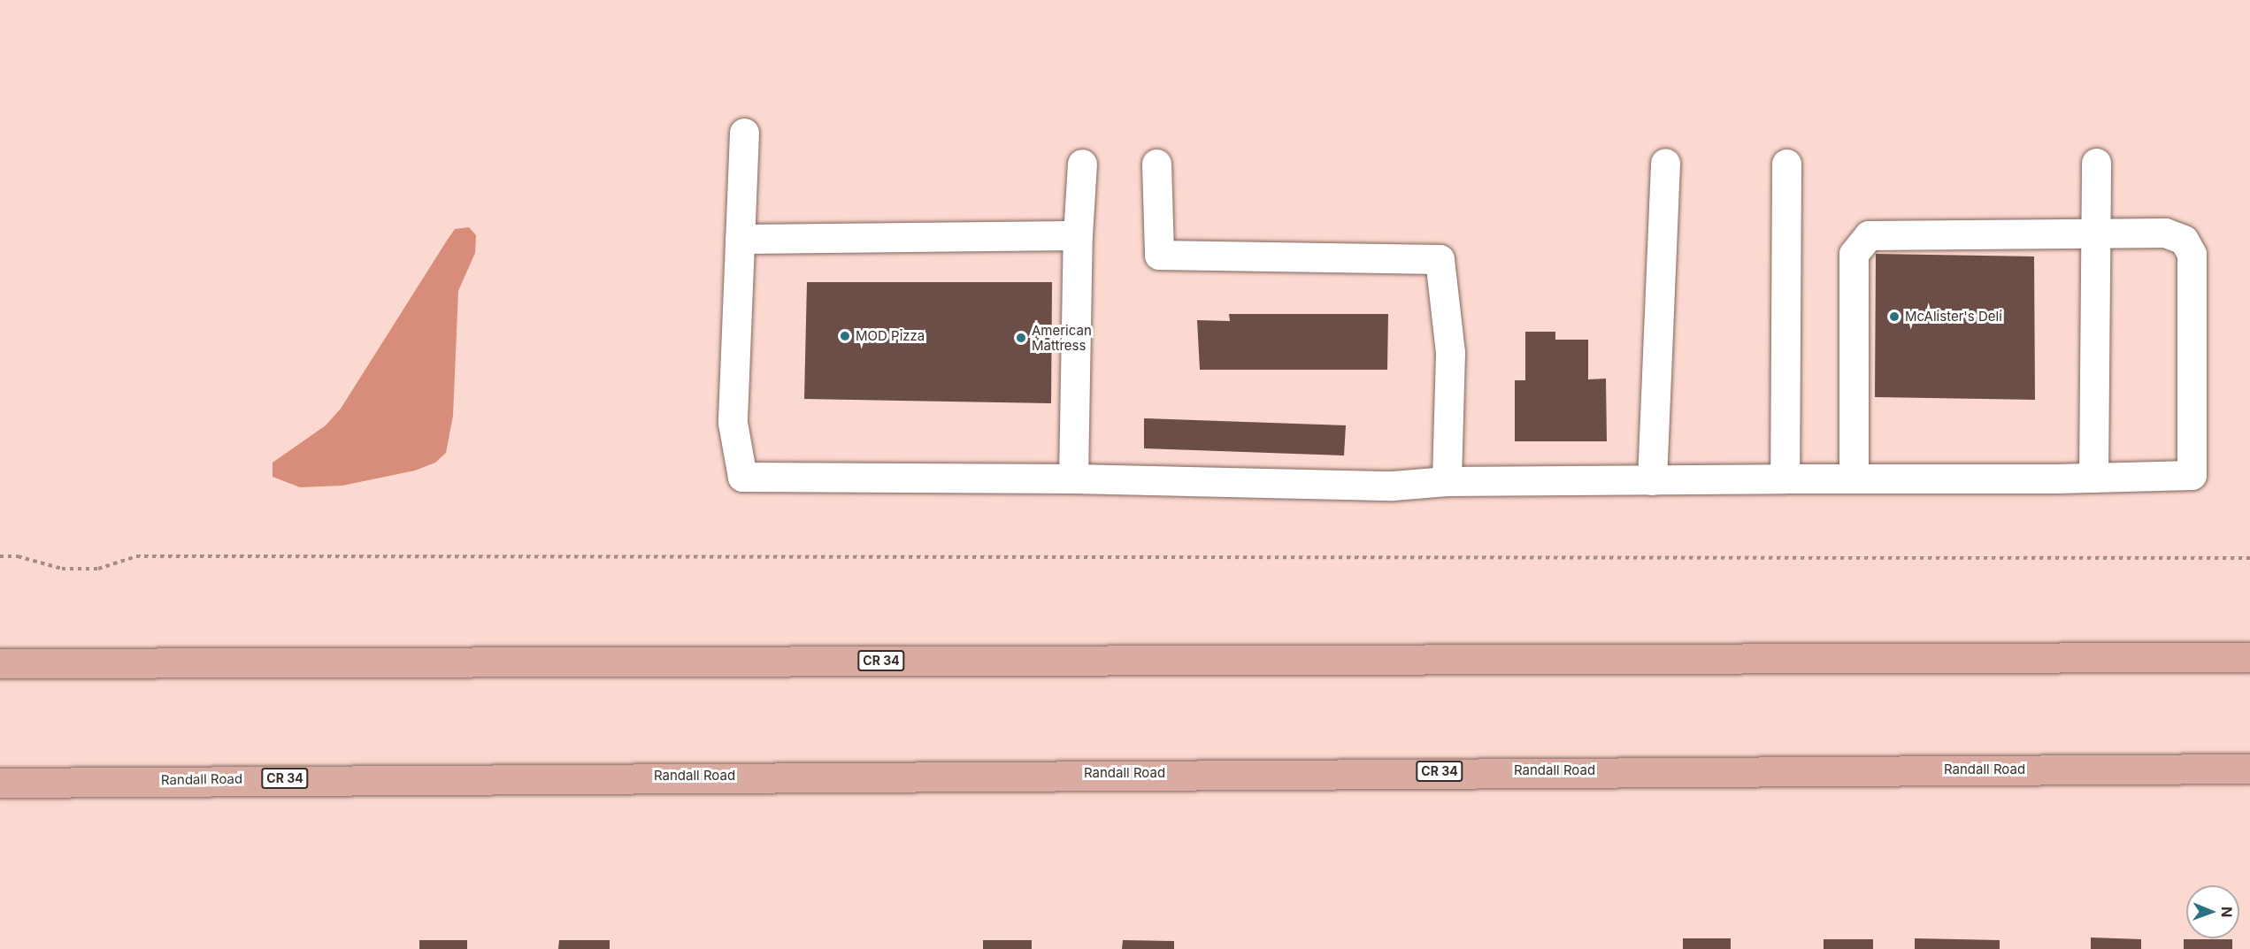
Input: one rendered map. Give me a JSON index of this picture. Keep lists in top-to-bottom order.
{
  "streets": {
    "main road": ["CR 34", "Randall Road"]
  },
  "places": ["McAlister's Deli", "MOD Pizza", "American Mattress"],
  "north": "right"
}
